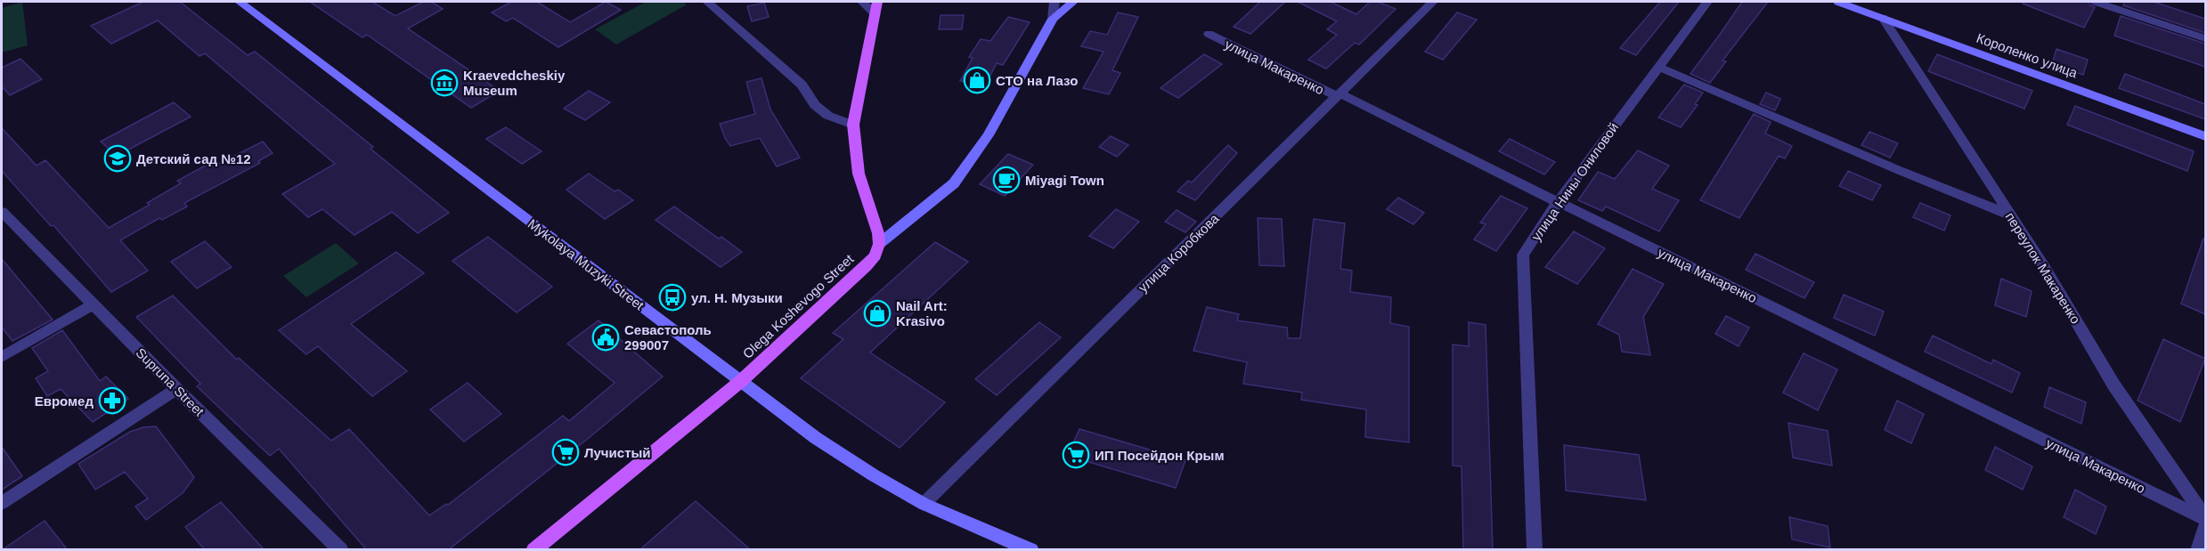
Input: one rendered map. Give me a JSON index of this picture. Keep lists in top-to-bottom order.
{
  "streets": {
    "main road": ["Короленко улица", "Mykolaya Muzyki Street", "Olega Koshevogo Street"],
    "street": [
      "улица Макаренко",
      "улица Нины Ониловой",
      "улица Коробкова",
      "переулок Макаренко",
      "Supruna Street"
    ]
  },
  "crossings": [
    ["Короленко улица", "переулок Макаренко"],
    ["улица Макаренко", "улица Нины Ониловой"],
    ["улица Макаренко", "улица Коробкова"],
    ["улица Макаренко", "переулок Макаренко"],
    ["улица Коробкова", "Mykolaya Muzyki Street"],
    ["Mykolaya Muzyki Street", "Olega Koshevogo Street"]
  ],
  "places": {
    "shop": ["СТО на Лазо", "Nail Art: Krasivo"],
    "museum": ["Kraevedcheskiy Museum"],
    "school or university": ["Детский сад №12"],
    "cafe": ["Miyagi Town"],
    "bus stop": ["ул. Н. Музыки"],
    "public building": ["Севастополь 299007"],
    "pharmacy": ["Евромед"],
    "supermarket": ["Лучистый", "ИП Посейдон Крым"]
  }
}
